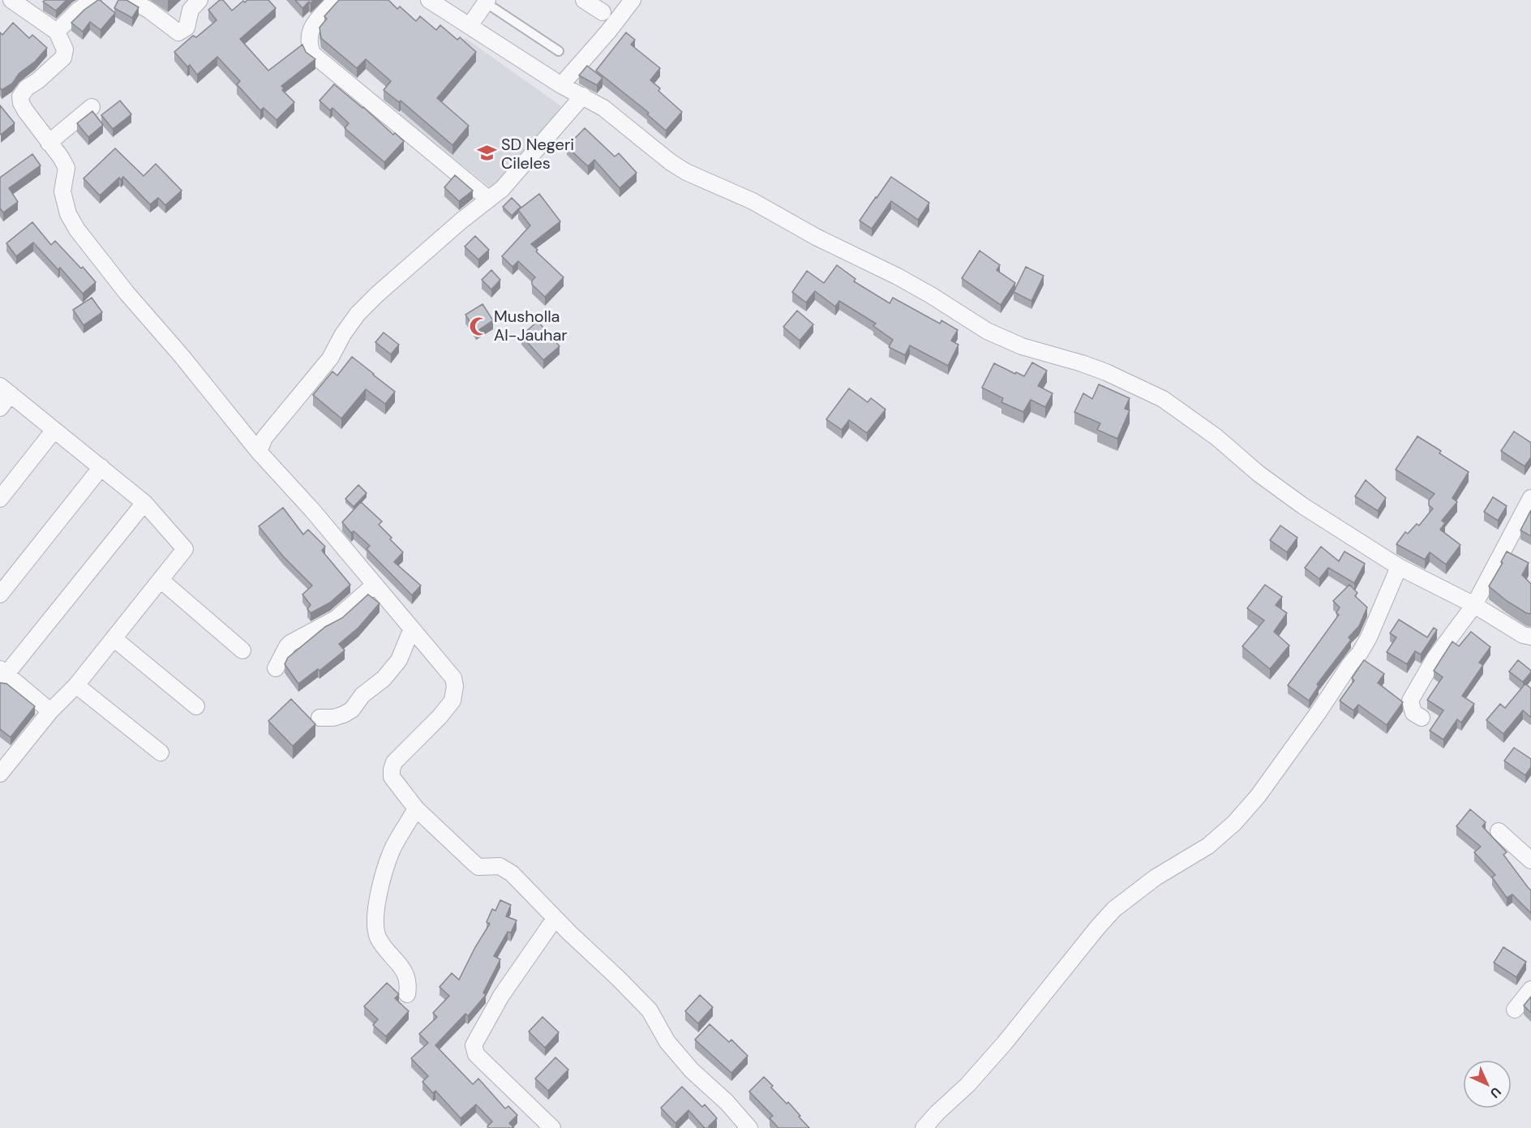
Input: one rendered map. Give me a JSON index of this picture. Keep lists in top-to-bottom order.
{
  "places": {
    "school or university": ["SD Negeri Cileles"],
    "mosque": ["Musholla Al-Jauhar"]
  },
  "north": "bottom right"
}
